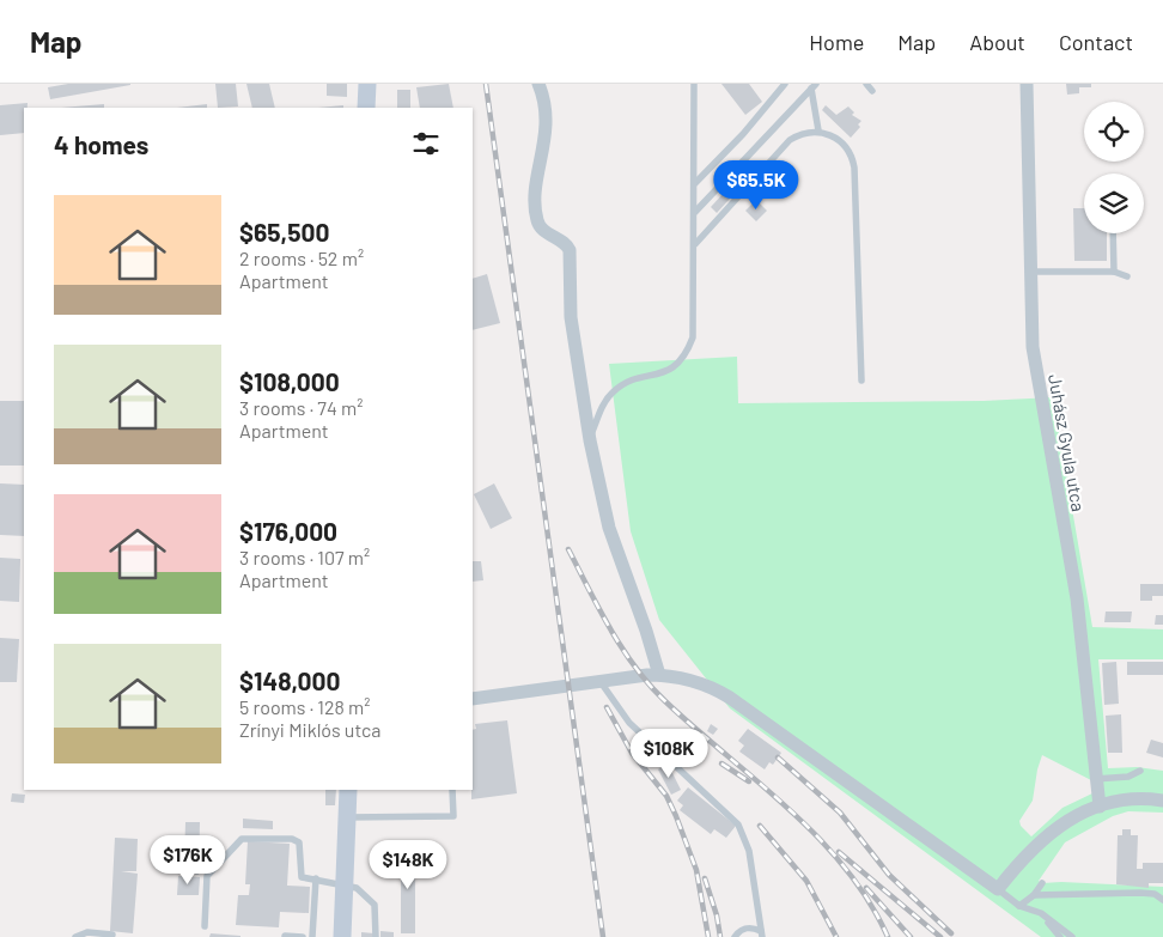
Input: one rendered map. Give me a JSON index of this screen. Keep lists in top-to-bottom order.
{
  "streets": {
    "street": ["Juhász Gyula utca"]
  },
  "page": {
    "header": "Map",
    "nav": [
      "Home",
      "Map",
      "About",
      "Contact"
    ],
    "heading": "4 homes",
    "price": [
      "$65.5K",
      "$108K",
      "$176K",
      "$148K"
    ],
    "list": [
      {
        "name": "$65,500",
        "note": "2 rooms · 52 m² · Apartment"
      },
      {
        "name": "$108,000",
        "note": "3 rooms · 74 m² · Apartment"
      },
      {
        "name": "$176,000",
        "note": "3 rooms · 107 m² · Apartment"
      },
      {
        "name": "$148,000",
        "note": "5 rooms · 128 m² · Zrínyi Miklós utca"
      }
    ]
  }
}
